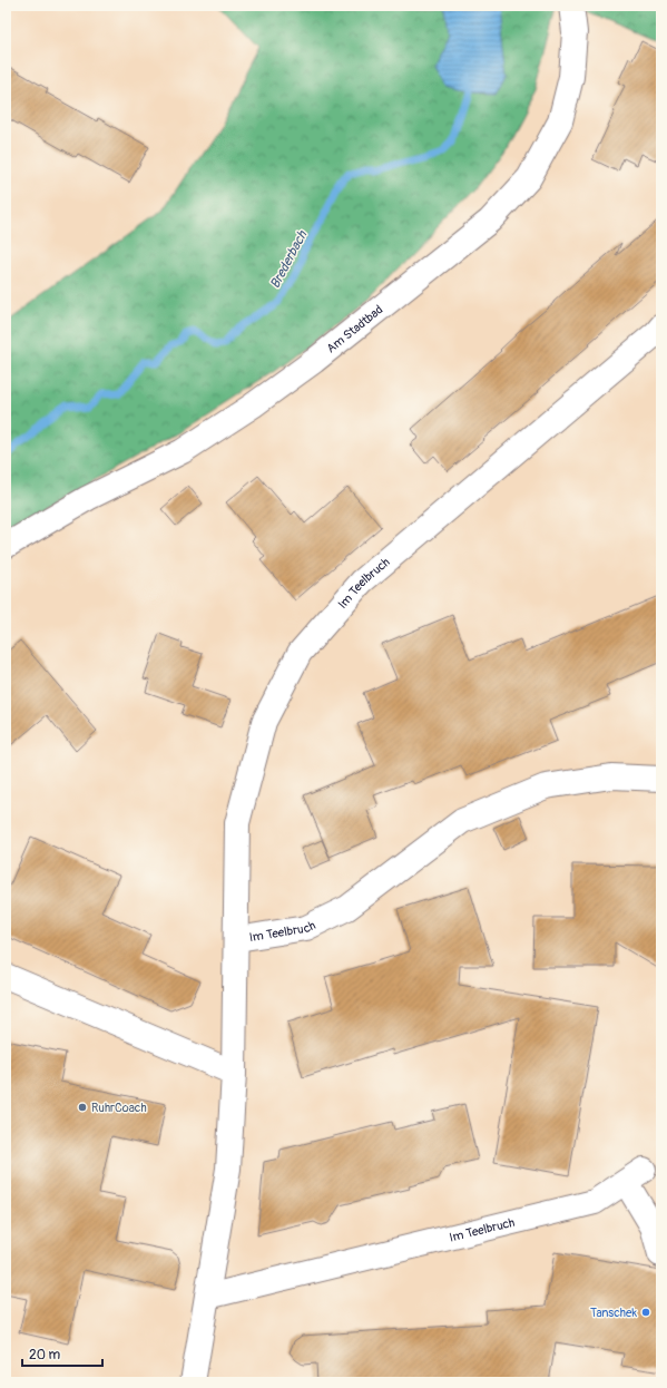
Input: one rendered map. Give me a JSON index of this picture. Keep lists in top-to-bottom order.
{
  "streets": {
    "street": ["Am Stadtbad", "Im Teelbruch"]
  },
  "water": ["Brederbach"],
  "places": ["RuhrCoach", "Tanschek"],
  "scale_bar": "20 m"
}
